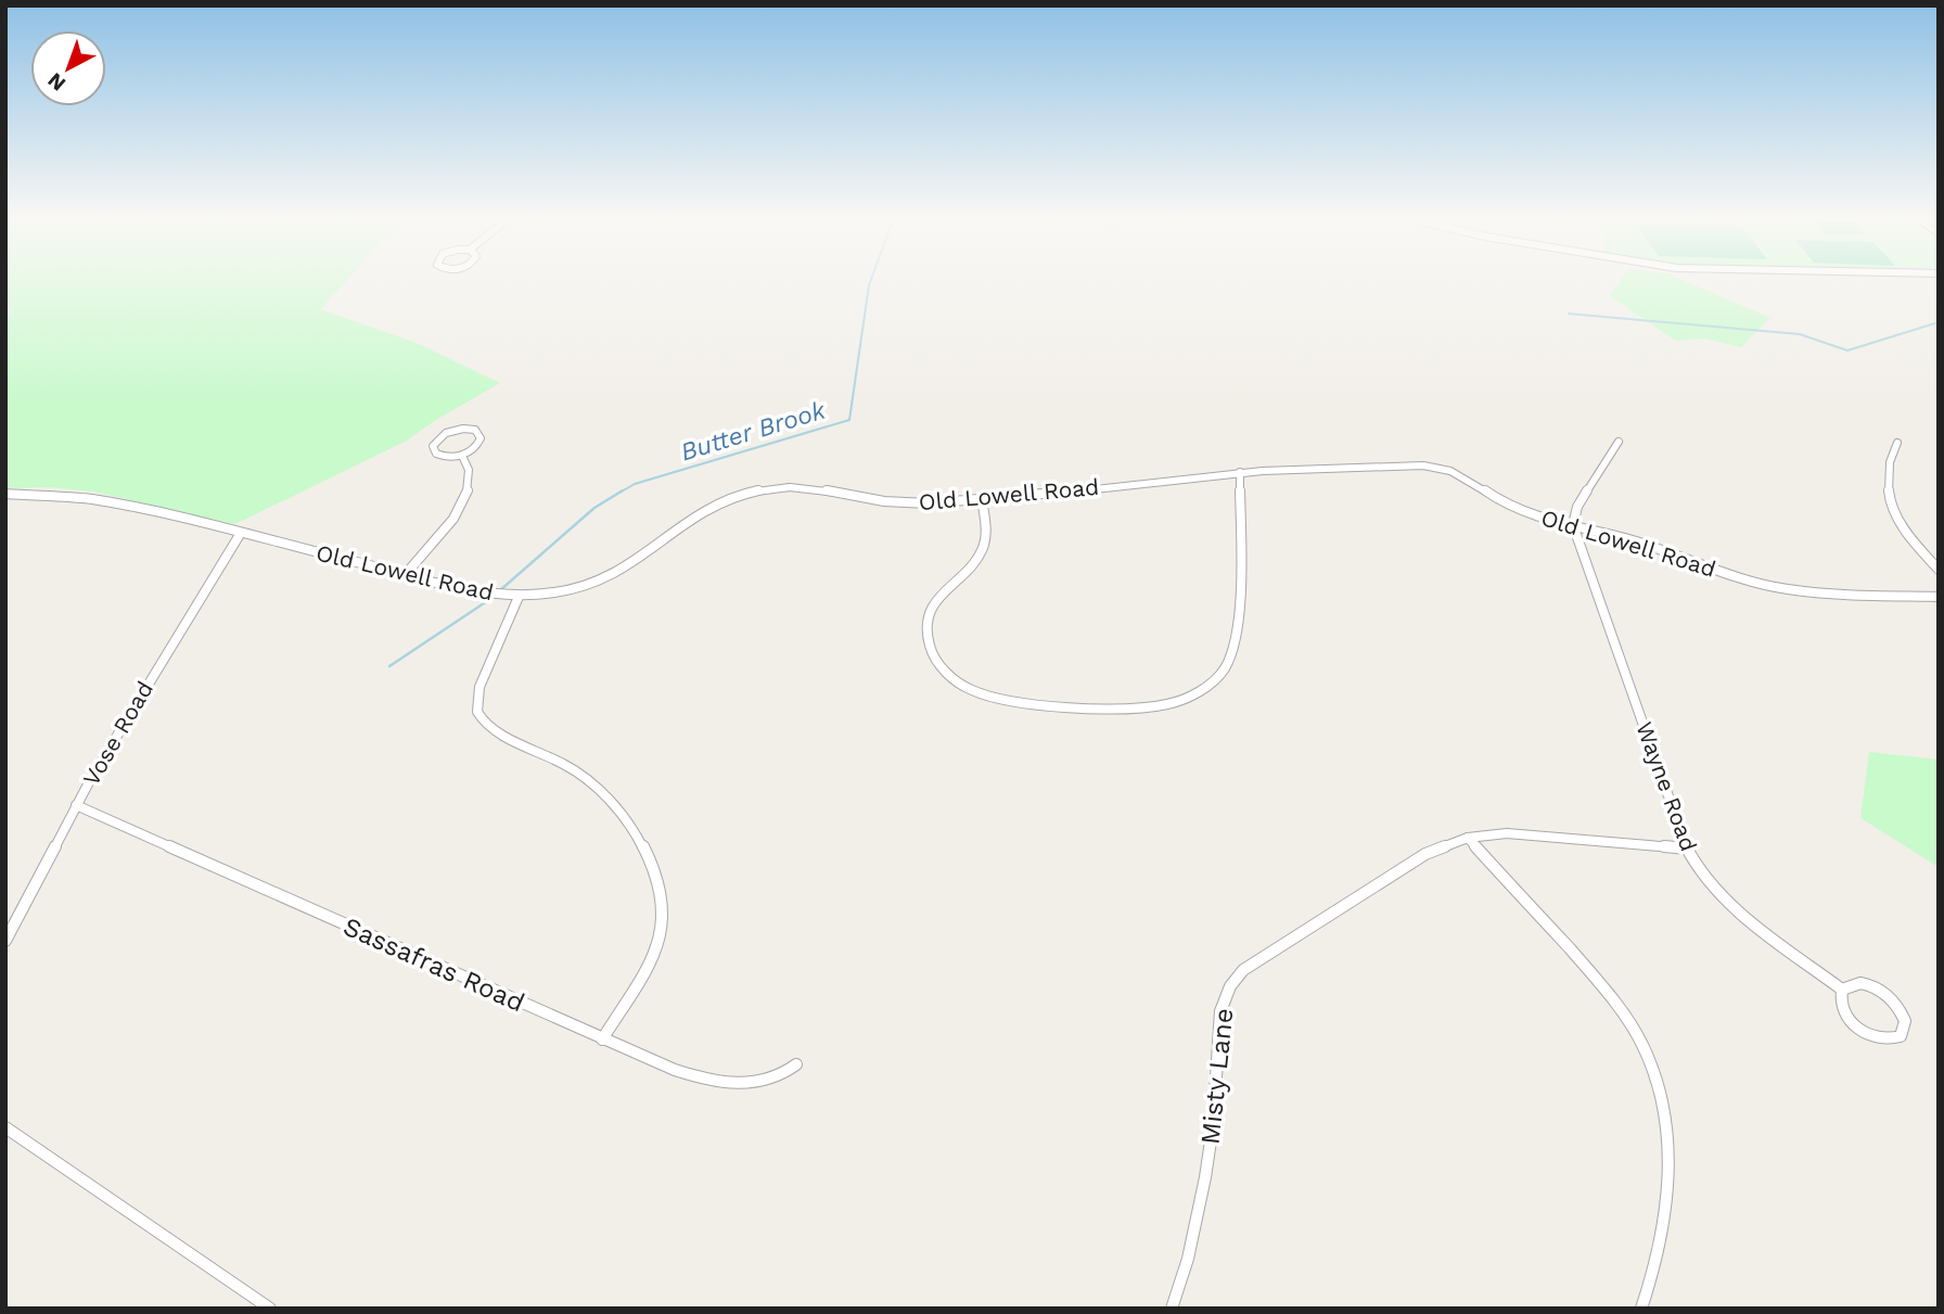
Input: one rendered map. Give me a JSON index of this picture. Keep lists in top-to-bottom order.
{
  "streets": {
    "street": [
      "Old Lowell Road",
      "Vose Road",
      "Wayne Road",
      "Sassafras Road",
      "Misty Lane"
    ]
  },
  "crossings": [
    ["Old Lowell Road", "Vose Road"],
    ["Old Lowell Road", "Wayne Road"],
    ["Vose Road", "Sassafras Road"],
    ["Wayne Road", "Misty Lane"]
  ],
  "water": ["Butter Brook"],
  "north": "bottom left"
}
